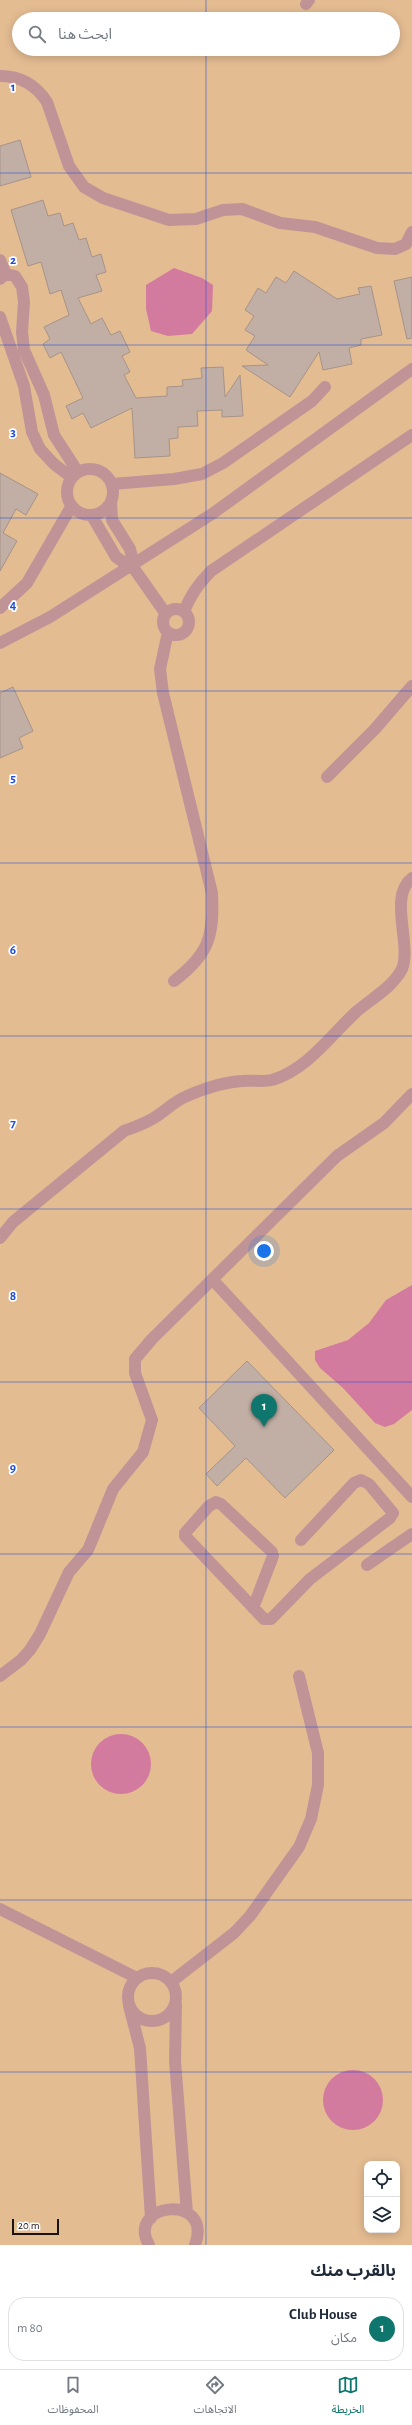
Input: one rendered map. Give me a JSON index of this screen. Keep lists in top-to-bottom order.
{
  "scale_bar": "20 m",
  "page": {
    "search": "ابحث هنا",
    "pins": "1",
    "scale": "20 m",
    "heading": "بالقرب منك",
    "list": [
      {
        "mark": "1",
        "name": "Club House",
        "note": "مكان",
        "value": "80 m"
      }
    ],
    "nav": ["الخريطة", "الاتجاهات", "المحفوظات"]
  },
  "grid": {
    "rows": [
      "1",
      "2",
      "3",
      "4",
      "5",
      "6",
      "7",
      "8",
      "9"
    ]
  }
}
